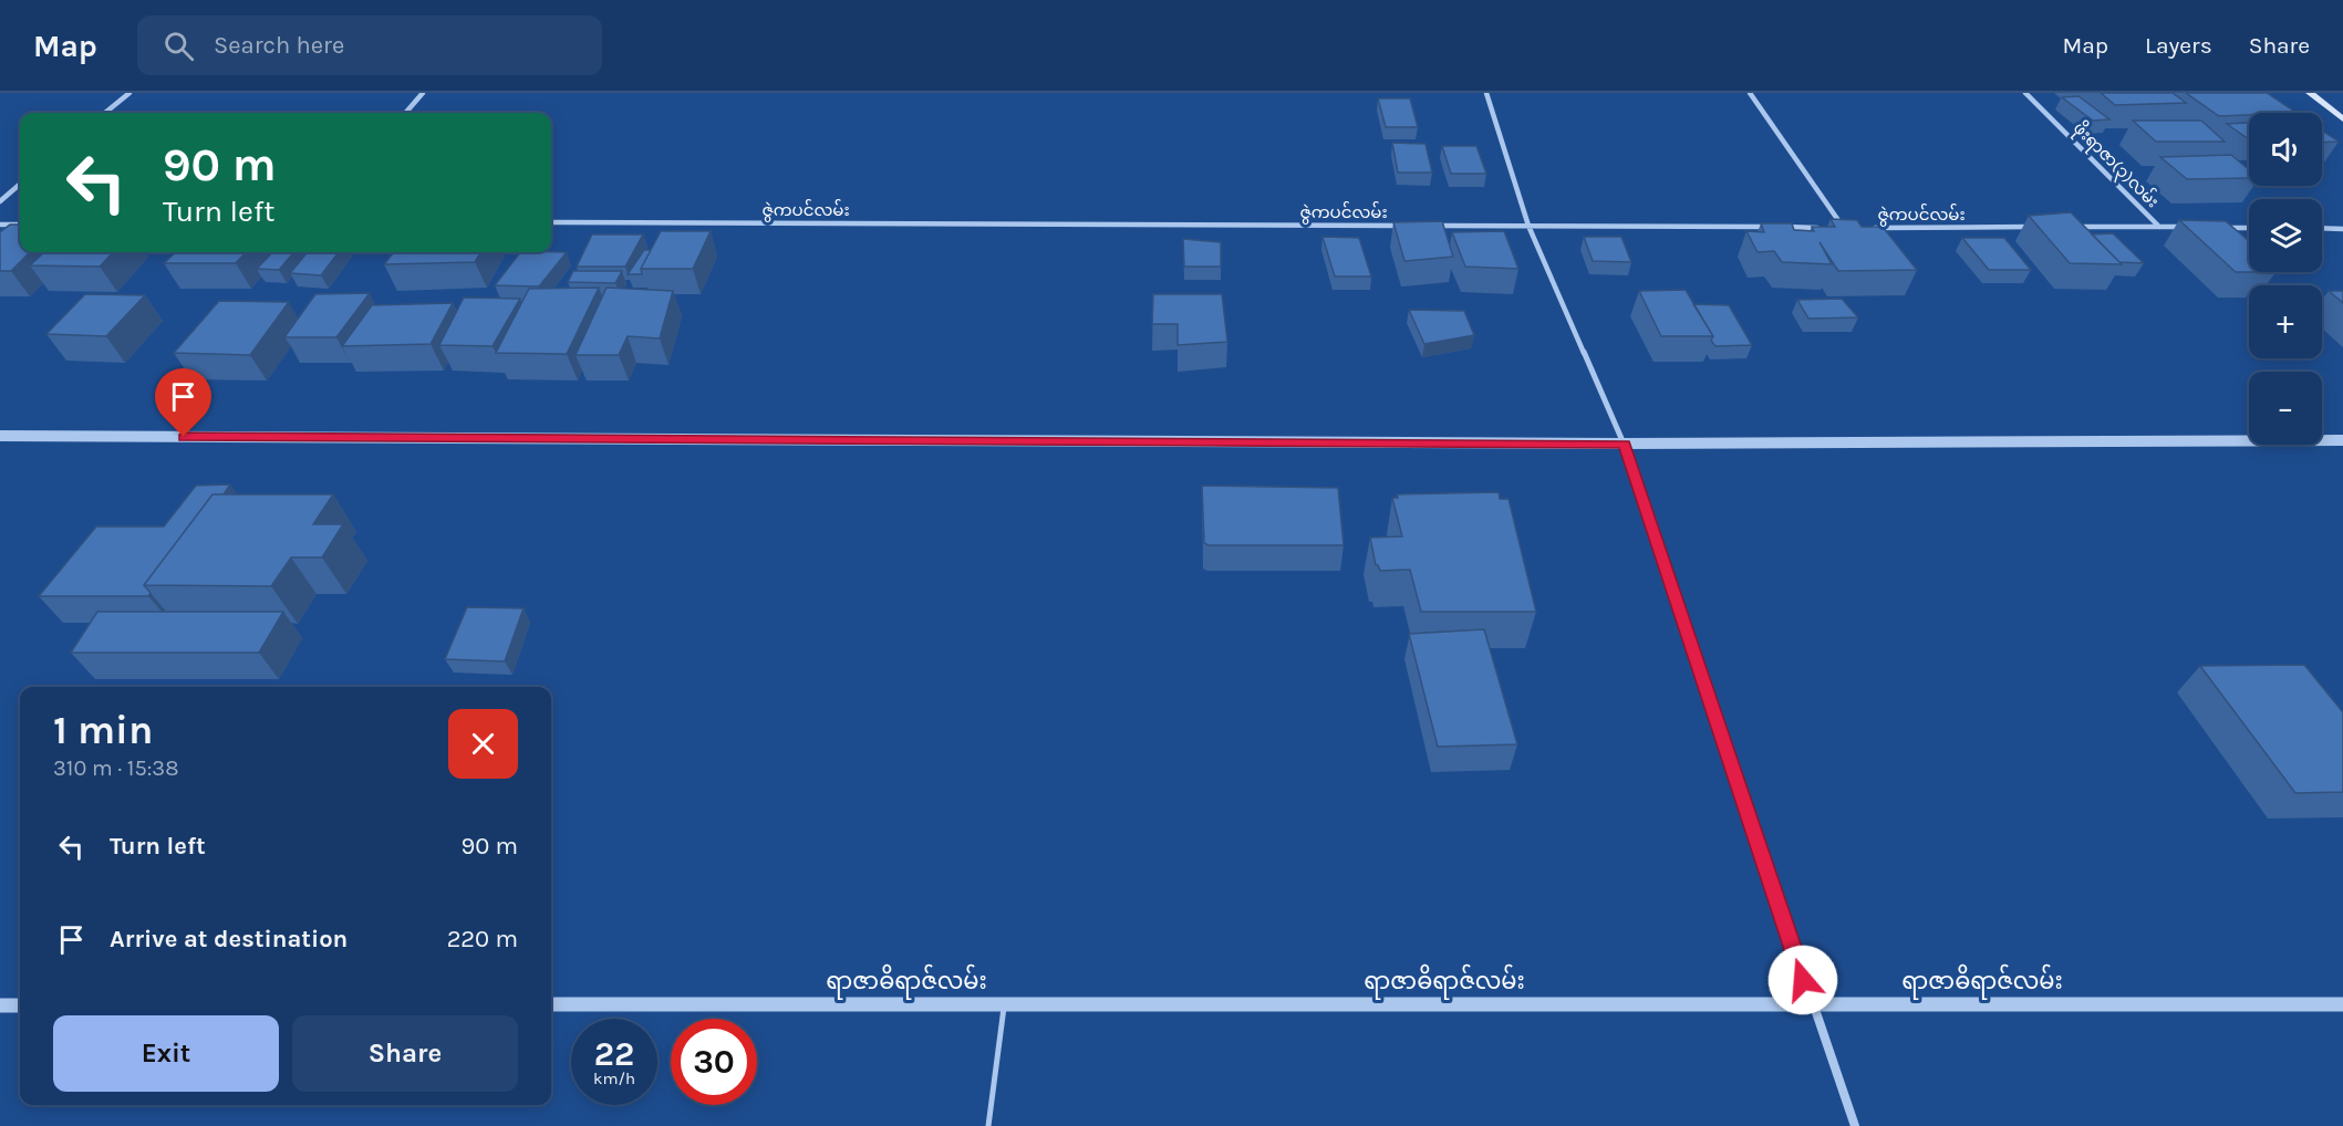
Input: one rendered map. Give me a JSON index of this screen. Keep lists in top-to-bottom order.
{
  "streets": {
    "street": ["ဖိုးရာဇာ(၃)လမ်း", "ဇွဲကပင်လမ်း", "ရာဇာဓိရာဇ်လမ်း"]
  },
  "page": {
    "header": "Map",
    "search": "Search here",
    "nav": ["Map", "Layers", "Share"],
    "map_buttons": ["+", "−"],
    "turn": ["90 m", "Turn left"],
    "heading": ["1 min", "310 m · 15:38"],
    "list": [
      {
        "name": "Turn left",
        "value": "90 m"
      },
      {
        "name": "Arrive at destination",
        "value": "220 m"
      }
    ],
    "buttons": ["Exit", "Share"],
    "speed": "22 km/h",
    "limit": "30"
  }
}
